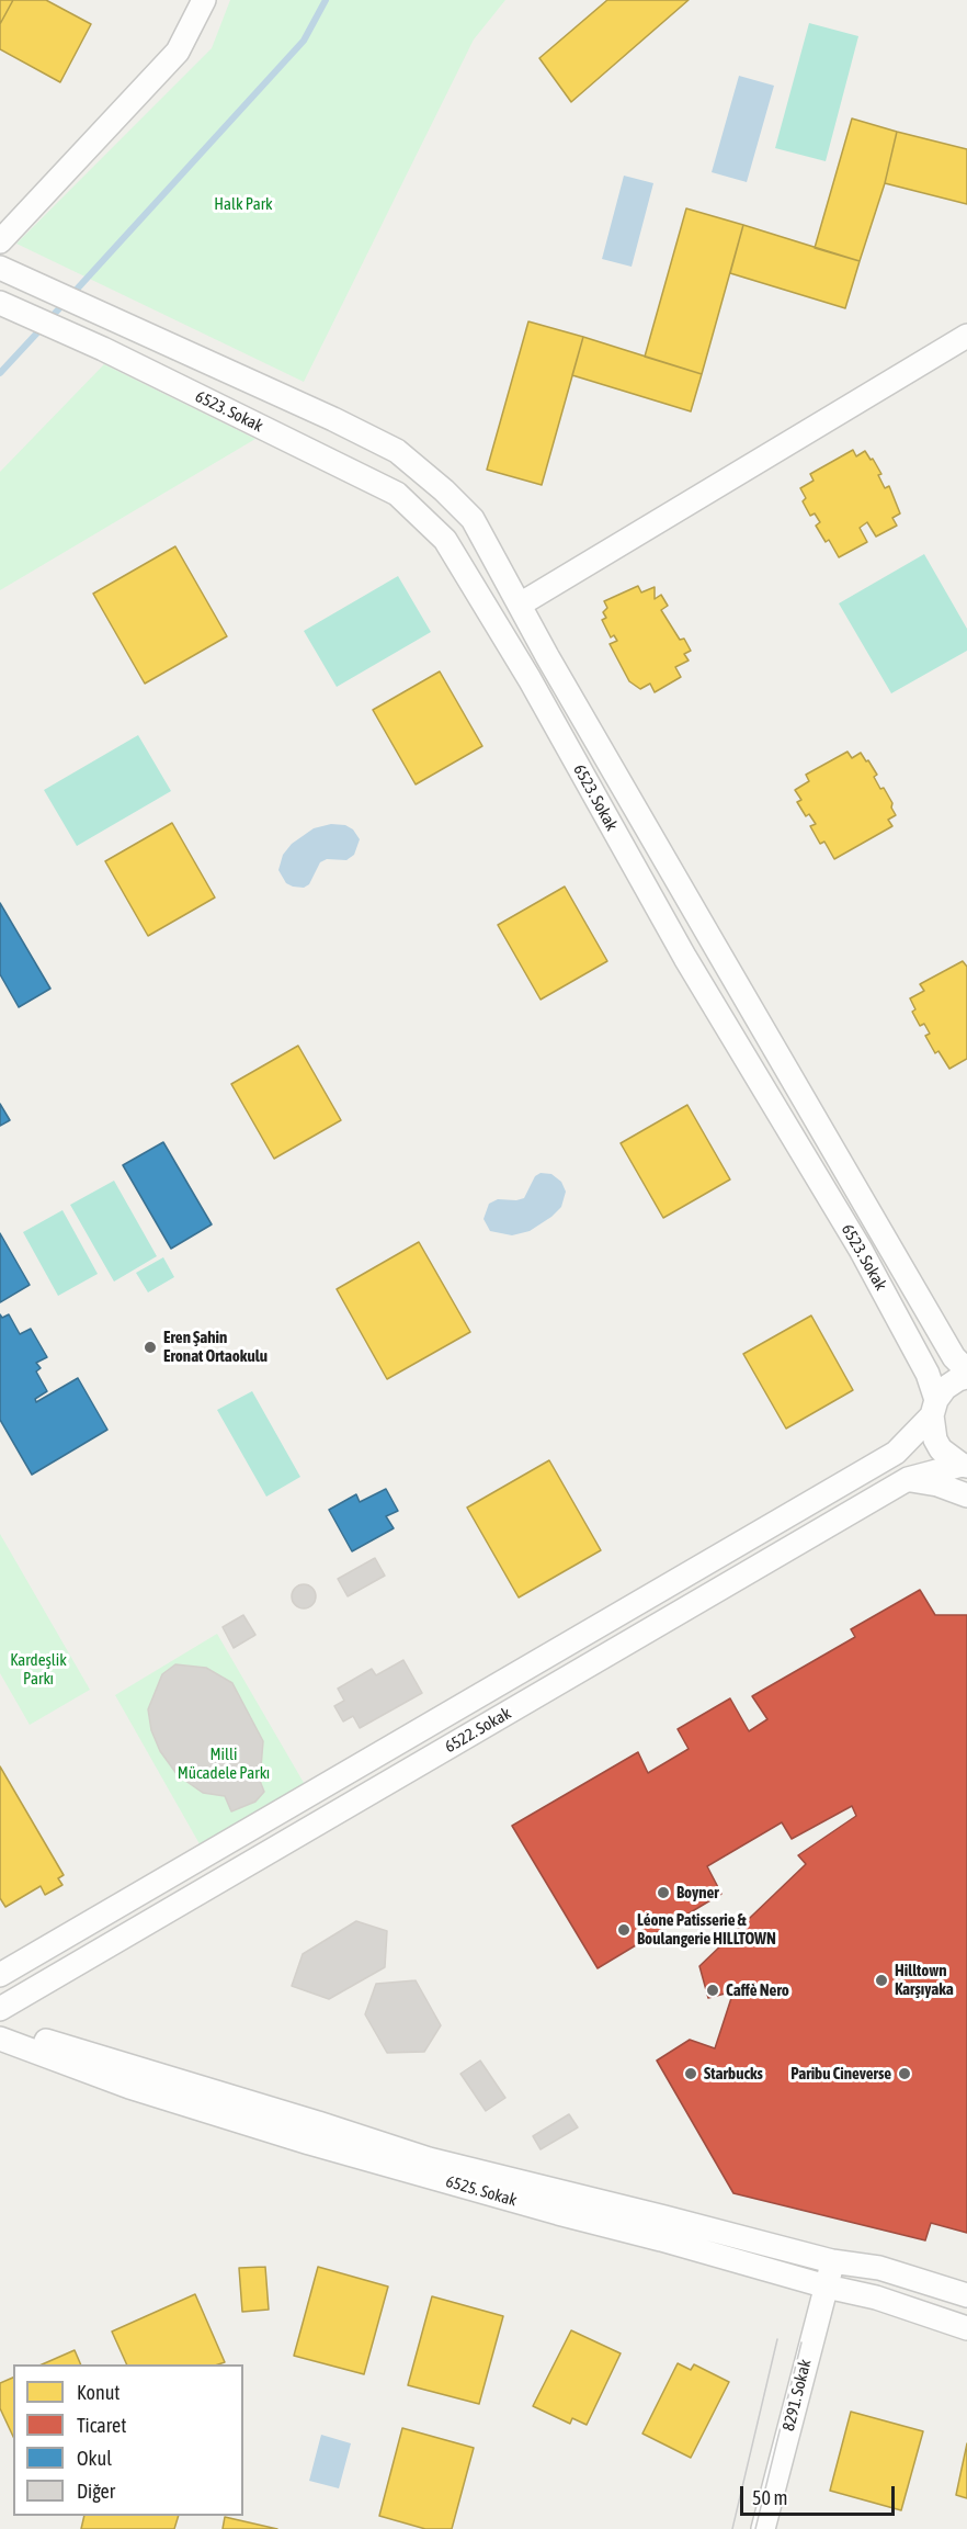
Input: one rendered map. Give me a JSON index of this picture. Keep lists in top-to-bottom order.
{
  "streets": {
    "street": [
      "6523. Sokak",
      "6522. Sokak",
      "6525. Sokak",
      "8291. Sokak"
    ]
  },
  "crossings": [
    ["6523. Sokak", "6522. Sokak"],
    ["6525. Sokak", "8291. Sokak"]
  ],
  "parks": ["Halk Park", "Kardeşlik Parkı", "Milli Mücadele Parkı"],
  "places": [
    "Eren Şahin Eronat Ortaokulu",
    "Boyner",
    "Léone Patisserie & Boulangerie HILLTOWN",
    "Hilltown Karşıyaka",
    "Caffè Nero",
    "Starbucks",
    "Paribu Cineverse"
  ],
  "legend": [
    "Konut",
    "Ticaret",
    "Okul",
    "Diğer"
  ],
  "scale_bar": "50 m"
}
